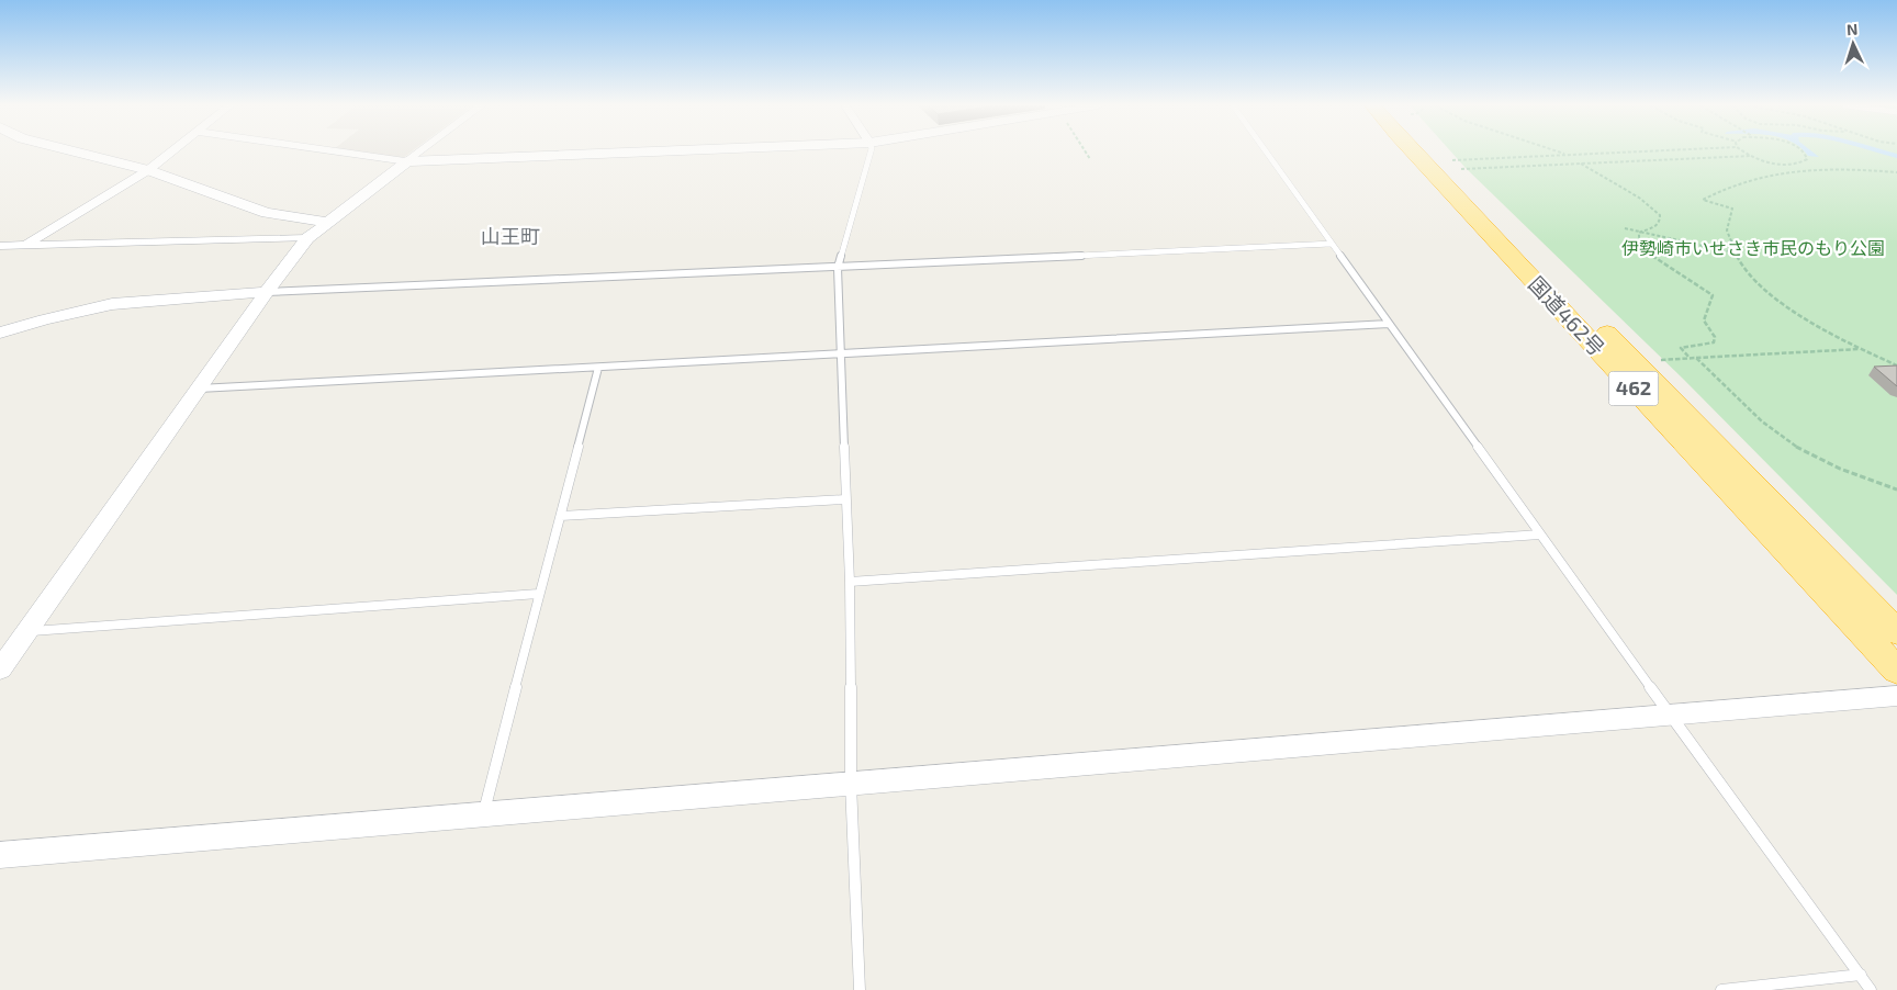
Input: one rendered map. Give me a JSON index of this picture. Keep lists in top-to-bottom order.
{
  "streets": {
    "highway": ["国道462号", "462"]
  },
  "districts": ["山王町"],
  "parks": ["伊勢崎市いせさき市民のもり公園"],
  "north": "top"
}
